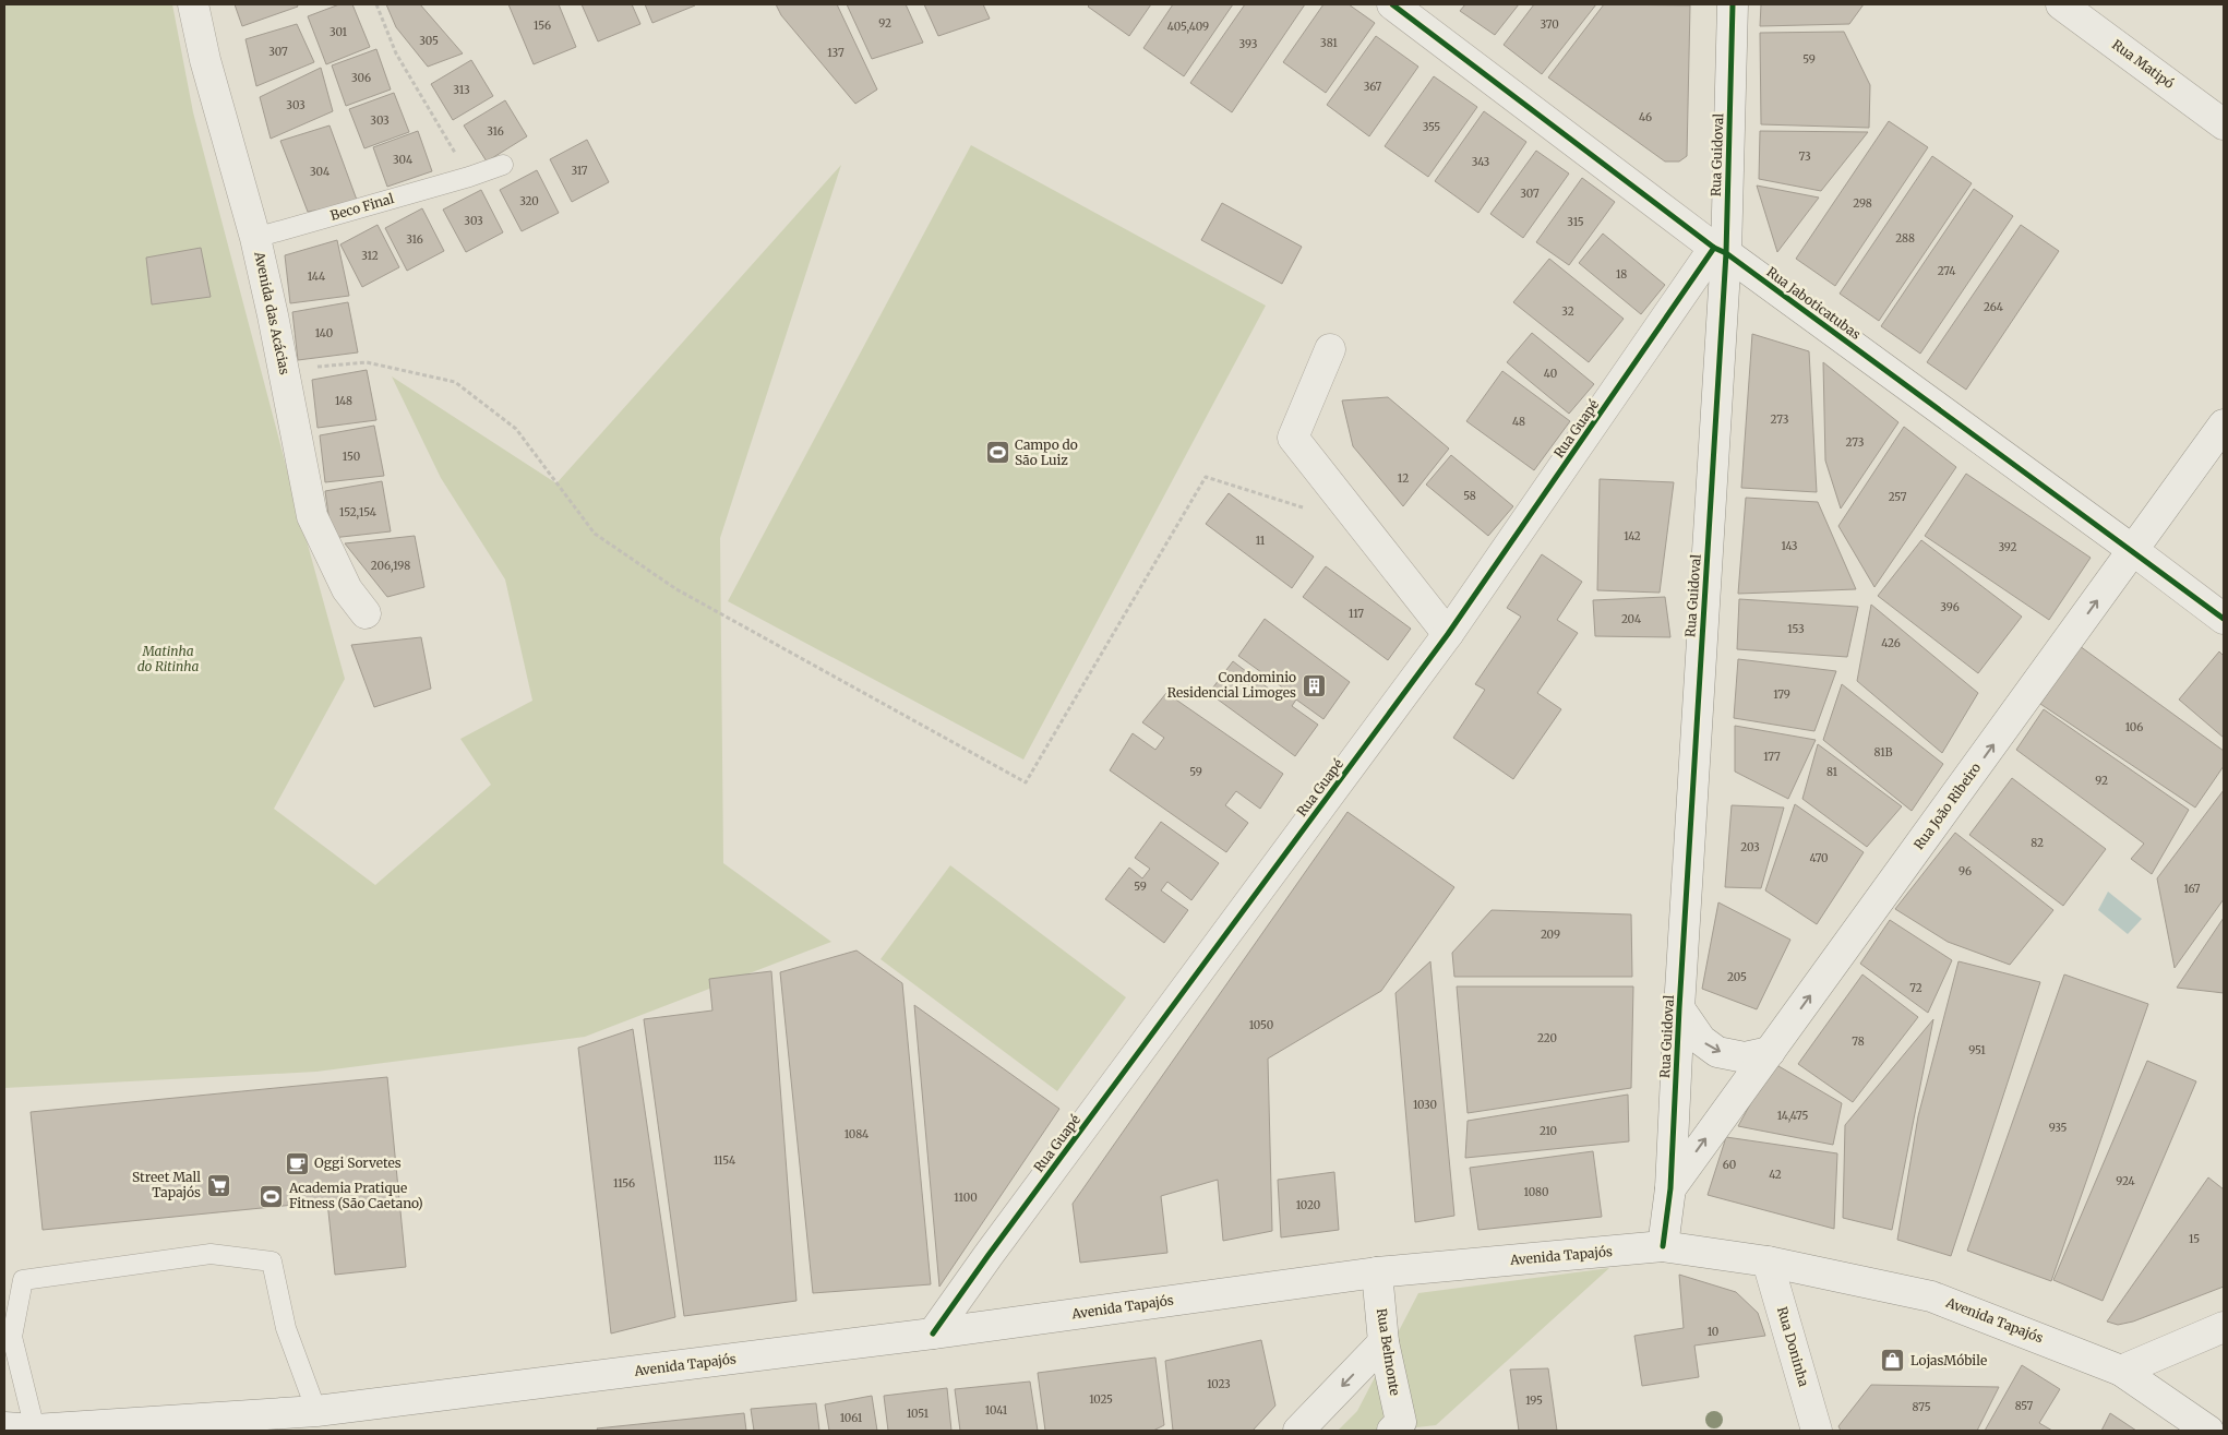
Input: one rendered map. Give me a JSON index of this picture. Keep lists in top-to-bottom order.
{
  "streets": {
    "street": [
      "Rua Matipó",
      "Rua Guidoval",
      "Rua Jaboticatubas",
      "Avenida das Acácias",
      "Rua Guapé",
      "Rua João Ribeiro",
      "Avenida Tapajós",
      "Rua Doninha",
      "Rua Belmonte"
    ],
    "lane": ["Beco Final"]
  },
  "crossings": [
    ["Rua Guidoval", "Rua Jaboticatubas"],
    ["Rua Guidoval", "Rua Guapé"],
    ["Rua Guidoval", "Rua João Ribeiro"],
    ["Rua Guidoval", "Avenida Tapajós"],
    ["Beco Final", "Avenida das Acácias"],
    ["Rua Jaboticatubas", "Rua Guapé"],
    ["Rua Jaboticatubas", "Rua João Ribeiro"],
    ["Rua Guapé", "Avenida Tapajós"],
    ["Avenida Tapajós", "Rua Doninha"],
    ["Avenida Tapajós", "Rua Belmonte"]
  ],
  "one_way": ["Rua João Ribeiro"],
  "parks": ["Matinha do Ritinha"],
  "places": {
    "sports": ["Campo do São Luiz", "Academia Pratique Fitness (São Caetano)"],
    "building": ["Condominio Residencial Limoges"],
    "cafe": ["Oggi Sorvetes"],
    "supermarket": ["Street Mall Tapajós"],
    "shop": ["LojasMóbile"]
  },
  "house_numbers": [
    "92",
    "370",
    "156",
    "405,409",
    "301",
    "305",
    "381",
    "393",
    "307",
    "137",
    "59",
    "306",
    "367",
    "313",
    "303",
    "46",
    "303",
    "355",
    "316",
    "73",
    "304",
    "343",
    "317",
    "304",
    "307",
    "320",
    "298",
    "303",
    "315",
    "288",
    "316",
    "312",
    "274",
    "18",
    "144",
    "264",
    "32",
    "140",
    "40",
    "148",
    "273",
    "48",
    "273",
    "150",
    "12",
    "58",
    "257",
    "152,154",
    "142",
    "11",
    "143",
    "392",
    "206,198",
    "396",
    "117",
    "204",
    "153",
    "426",
    "179",
    "106",
    "81B",
    "177",
    "59",
    "81",
    "92",
    "82",
    "203",
    "470",
    "96",
    "59",
    "167",
    "209",
    "205",
    "72",
    "1050",
    "220",
    "78",
    "951",
    "1030",
    "14,475",
    "935",
    "210",
    "1084",
    "1154",
    "60",
    "42",
    "924",
    "1156",
    "1080",
    "1100",
    "1020",
    "15",
    "10",
    "1023",
    "1025",
    "195",
    "857",
    "875",
    "1041",
    "1051",
    "1061"
  ]
}
